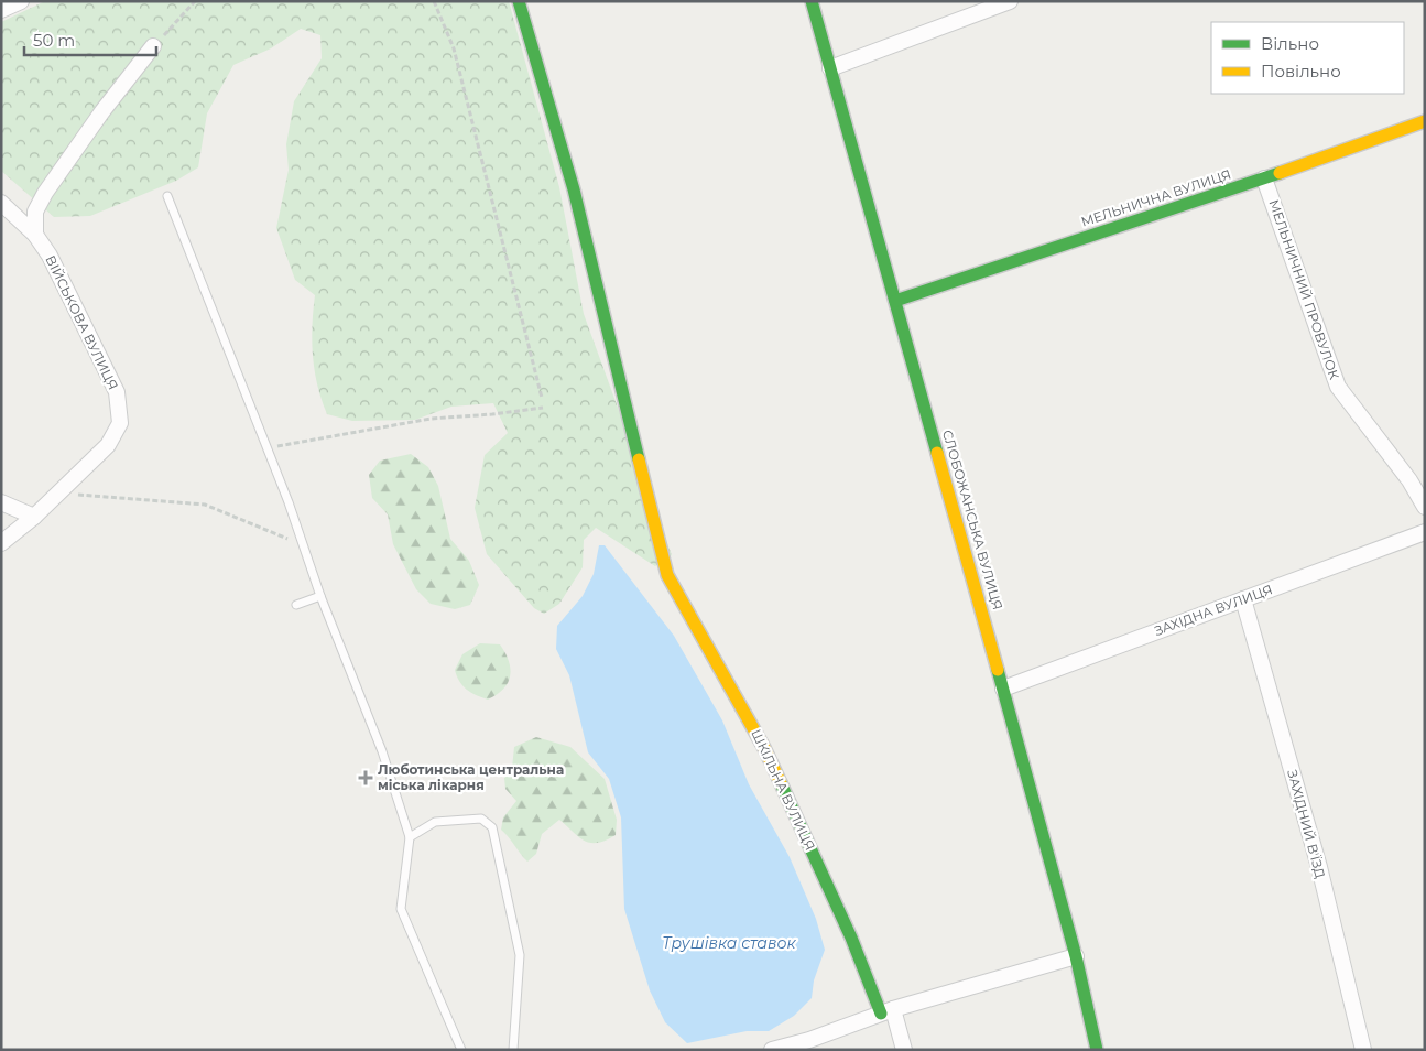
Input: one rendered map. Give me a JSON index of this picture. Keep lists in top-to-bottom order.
{
  "streets": {
    "street": [
      "МЕЛЬНИЧНА ВУЛИЦЯ",
      "МЕЛЬНИЧНИЙ ПРОВУЛОК",
      "ВІЙСЬКОВА ВУЛИЦЯ",
      "СЛОБОЖАНСЬКА ВУЛИЦЯ",
      "ЗАХІДНА ВУЛИЦЯ",
      "ШКІЛЬНА ВУЛИЦЯ",
      "ЗАХІДНИЙ В'ЇЗД"
    ]
  },
  "crossings": [
    ["МЕЛЬНИЧНА ВУЛИЦЯ", "МЕЛЬНИЧНИЙ ПРОВУЛОК"],
    ["МЕЛЬНИЧНА ВУЛИЦЯ", "СЛОБОЖАНСЬКА ВУЛИЦЯ"],
    ["СЛОБОЖАНСЬКА ВУЛИЦЯ", "ЗАХІДНА ВУЛИЦЯ"],
    ["ЗАХІДНА ВУЛИЦЯ", "ЗАХІДНИЙ В'ЇЗД"]
  ],
  "water": ["Трушівка ставок"],
  "places": {
    "health": ["Люботинська центральна міська лікарня"]
  },
  "legend": ["Вільно", "Повільно"],
  "scale_bar": "50 m"
}
